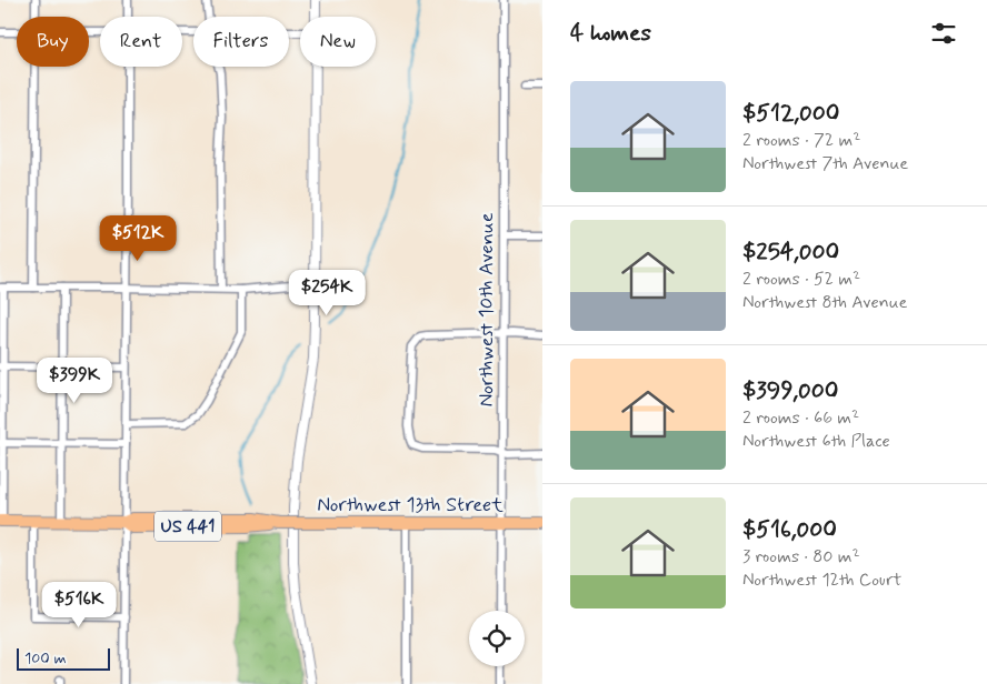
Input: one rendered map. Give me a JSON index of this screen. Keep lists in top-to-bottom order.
{
  "streets": {
    "main road": ["Northwest 13th Street", "US 441"],
    "street": ["Northwest 10th Avenue"]
  },
  "crossings": [
    ["Northwest 10th Avenue", "Northwest 13th Street"]
  ],
  "scale_bar": "100 m",
  "page": {
    "heading": "4 homes",
    "chip": [
      "Buy",
      "Rent",
      "Filters",
      "New"
    ],
    "list": [
      {
        "name": "$512,000",
        "note": "2 rooms · 72 m² · Northwest 7th Avenue"
      },
      {
        "name": "$254,000",
        "note": "2 rooms · 52 m² · Northwest 8th Avenue"
      },
      {
        "name": "$399,000",
        "note": "2 rooms · 66 m² · Northwest 6th Place"
      },
      {
        "name": "$516,000",
        "note": "3 rooms · 80 m² · Northwest 12th Court"
      }
    ],
    "price": [
      "$512K",
      "$254K",
      "$399K",
      "$516K"
    ],
    "scale": "100 m"
  }
}
